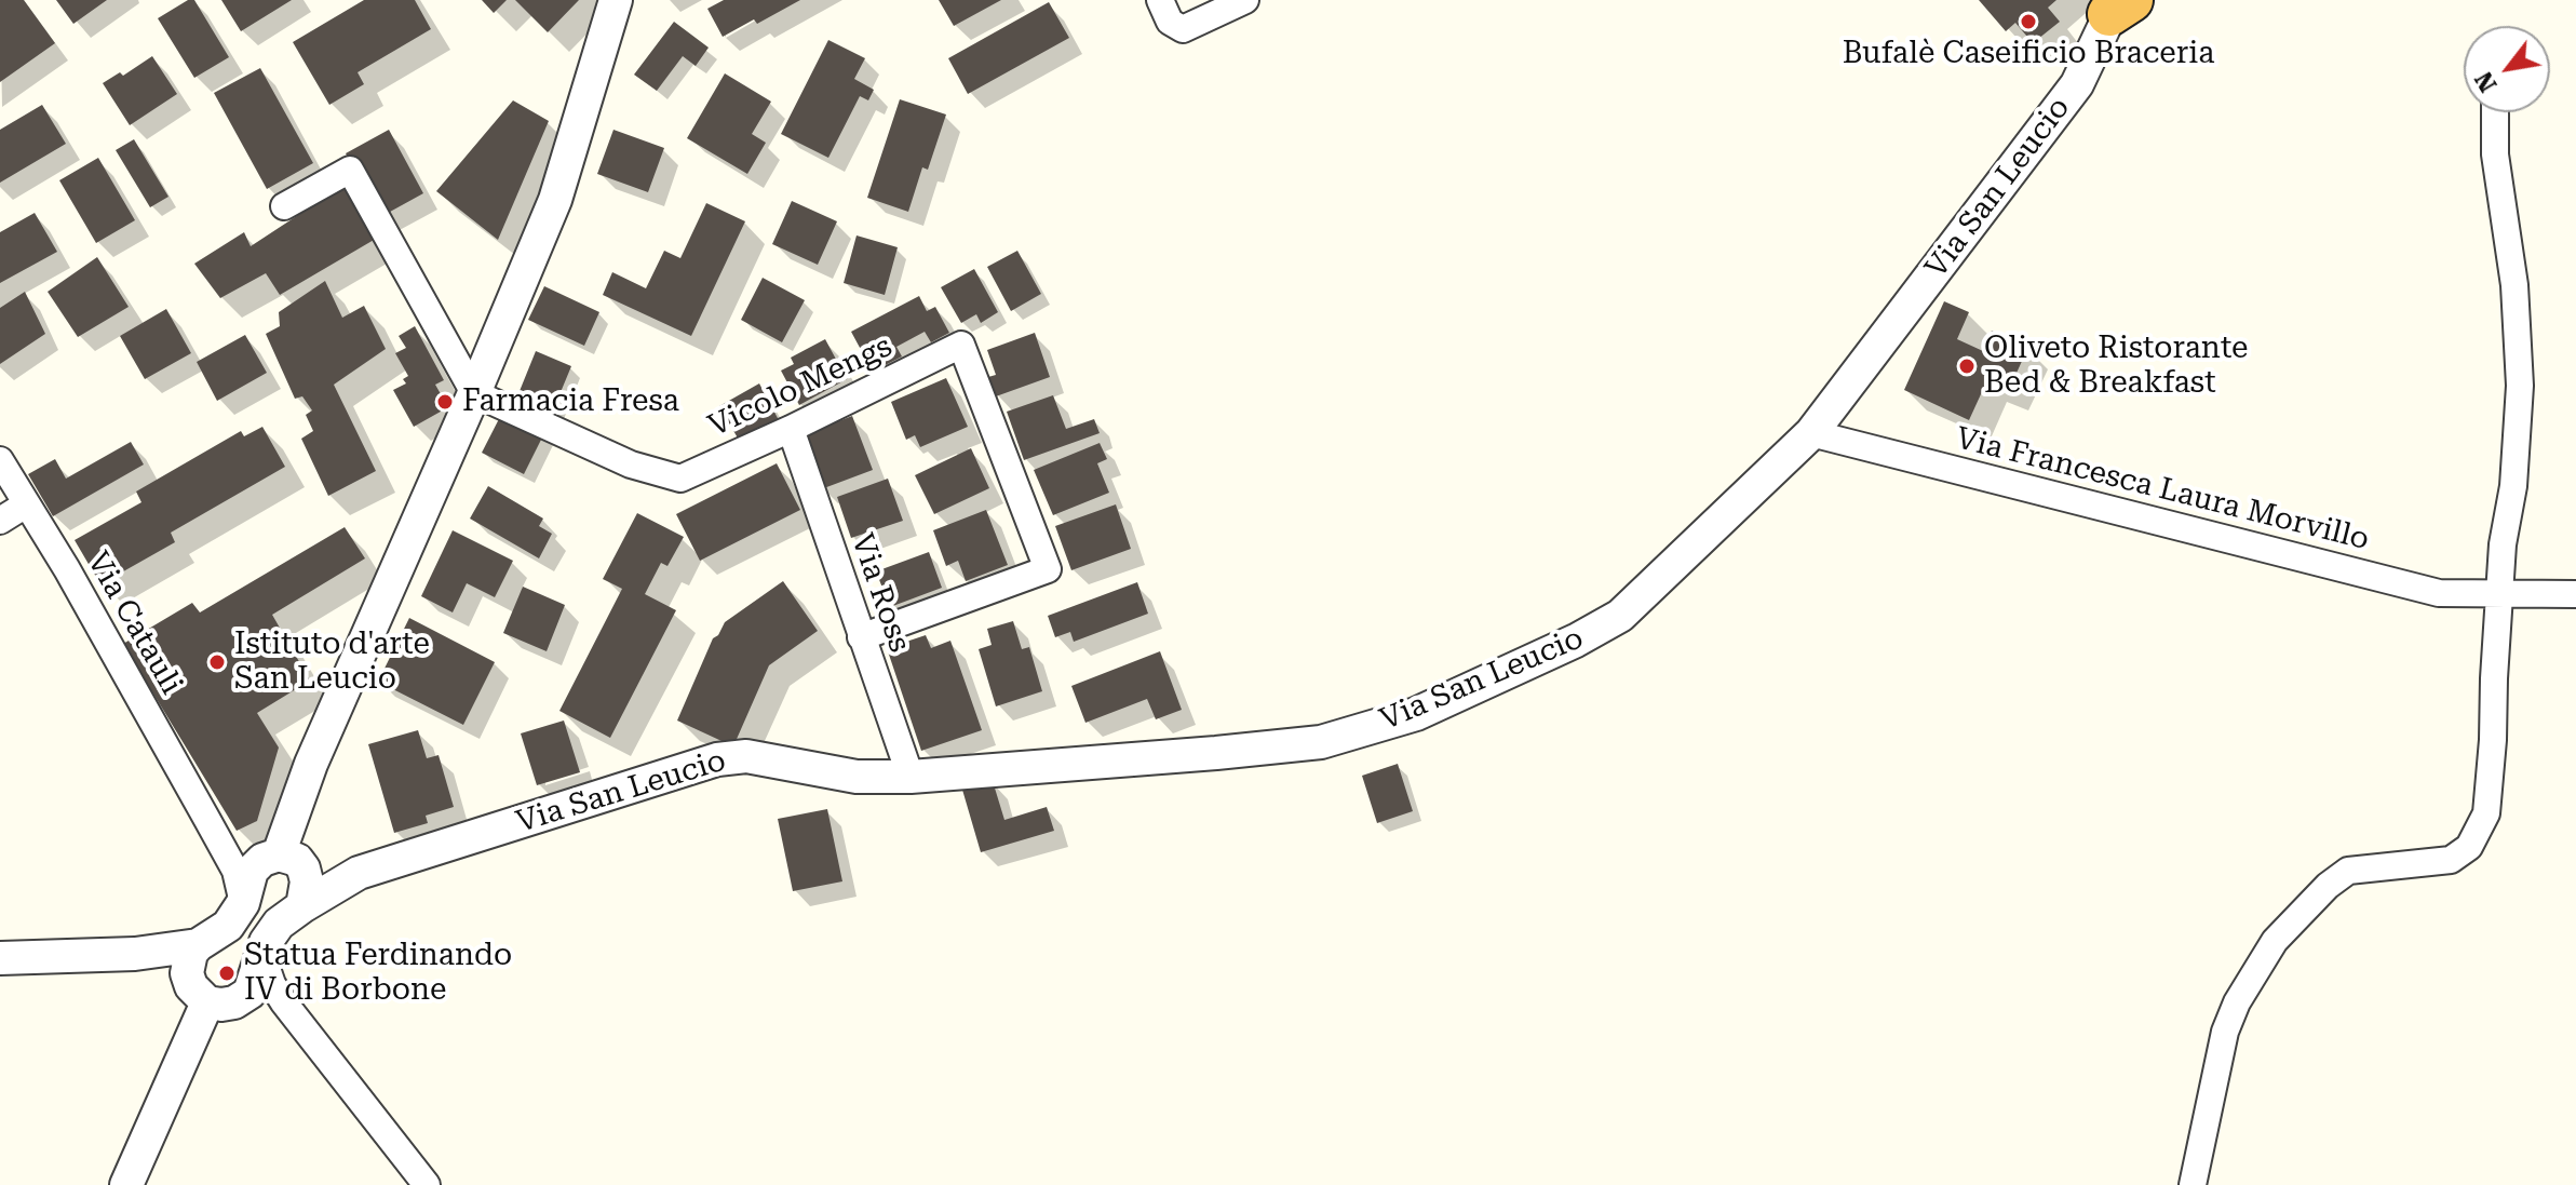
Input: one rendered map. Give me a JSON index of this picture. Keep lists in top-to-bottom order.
{
  "streets": {
    "street": [
      "Via San Leucio",
      "Vicolo Mengs",
      "Via Francesca Laura Morvillo",
      "Via Ross",
      "Via Catauli"
    ]
  },
  "crossings": [
    ["Via San Leucio", "Via Francesca Laura Morvillo"],
    ["Via San Leucio", "Via Ross"],
    ["Via San Leucio", "Via Catauli"],
    ["Vicolo Mengs", "Via Ross"]
  ],
  "places": [
    "Bufalè Caseificio Braceria",
    "Oliveto Ristorante Bed & Breakfast",
    "Farmacia Fresa",
    "Istituto d'arte San Leucio",
    "Statua Ferdinando IV di Borbone"
  ],
  "north": "bottom left"
}
